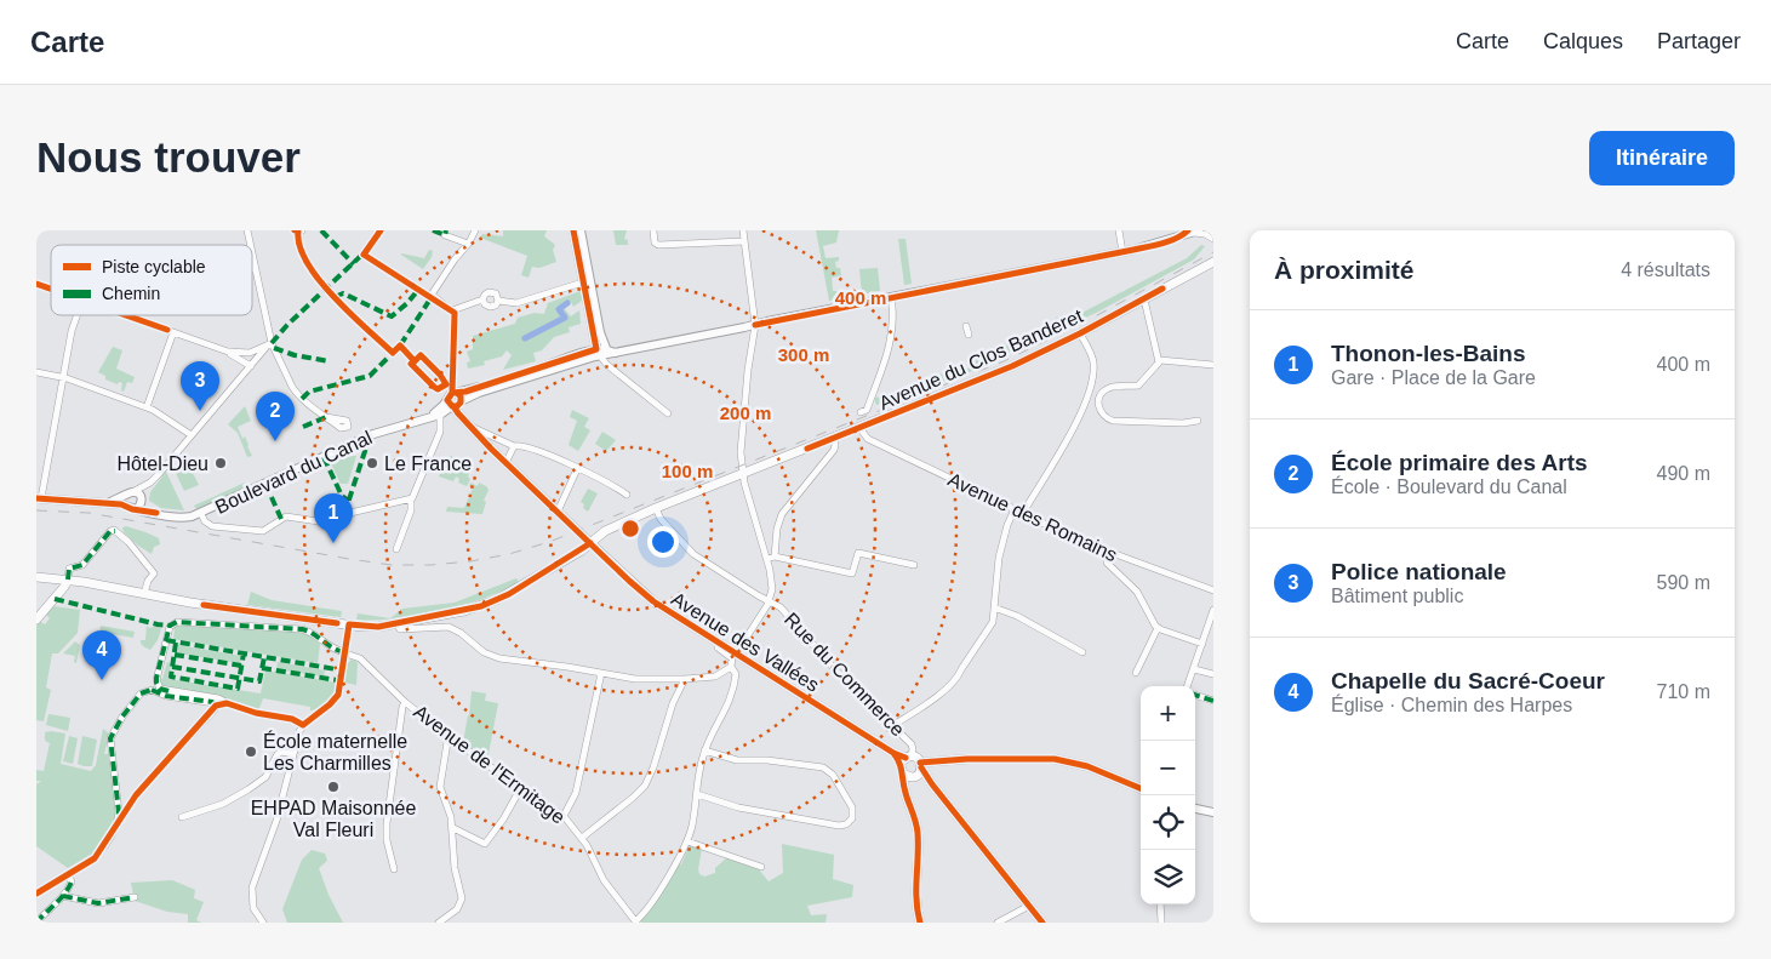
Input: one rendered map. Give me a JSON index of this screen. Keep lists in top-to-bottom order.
{
  "streets": {
    "main road": ["Avenue du Clos Banderet", "Avenue des Vallées"],
    "street": [
      "Boulevard du Canal",
      "Avenue des Romains",
      "Rue du Commerce",
      "Avenue de l'Ermitage"
    ]
  },
  "crossings": [
    ["Avenue du Clos Banderet", "Avenue des Romains"],
    ["Avenue du Clos Banderet", "Avenue des Vallées"],
    ["Avenue du Clos Banderet", "Rue du Commerce"],
    ["Avenue des Vallées", "Rue du Commerce"]
  ],
  "places": [
    "Hôtel-Dieu",
    "Le France",
    "École maternelle Les Charmilles",
    "EHPAD Maisonnée Val Fleuri"
  ],
  "legend": ["Piste cyclable", "Chemin"],
  "page": {
    "header": "Carte",
    "nav": ["Carte", "Calques", "Partager"],
    "buttons": "Itinéraire",
    "title": "Nous trouver",
    "heading": ["À proximité", "4 résultats"],
    "list": [
      {
        "mark": "1",
        "name": "Thonon-les-Bains",
        "note": "Gare · Place de la Gare",
        "value": "400 m"
      },
      {
        "mark": "2",
        "name": "École primaire des Arts",
        "note": "École · Boulevard du Canal",
        "value": "490 m"
      },
      {
        "mark": "3",
        "name": "Police nationale",
        "note": "Bâtiment public",
        "value": "590 m"
      },
      {
        "mark": "4",
        "name": "Chapelle du Sacré-Coeur",
        "note": "Église · Chemin des Harpes",
        "value": "710 m"
      }
    ],
    "pins": [
      "3",
      "2",
      "1",
      "4"
    ],
    "map_buttons": ["+", "−"]
  },
  "rings": [
    "400 m",
    "300 m",
    "200 m",
    "100 m"
  ]
}
